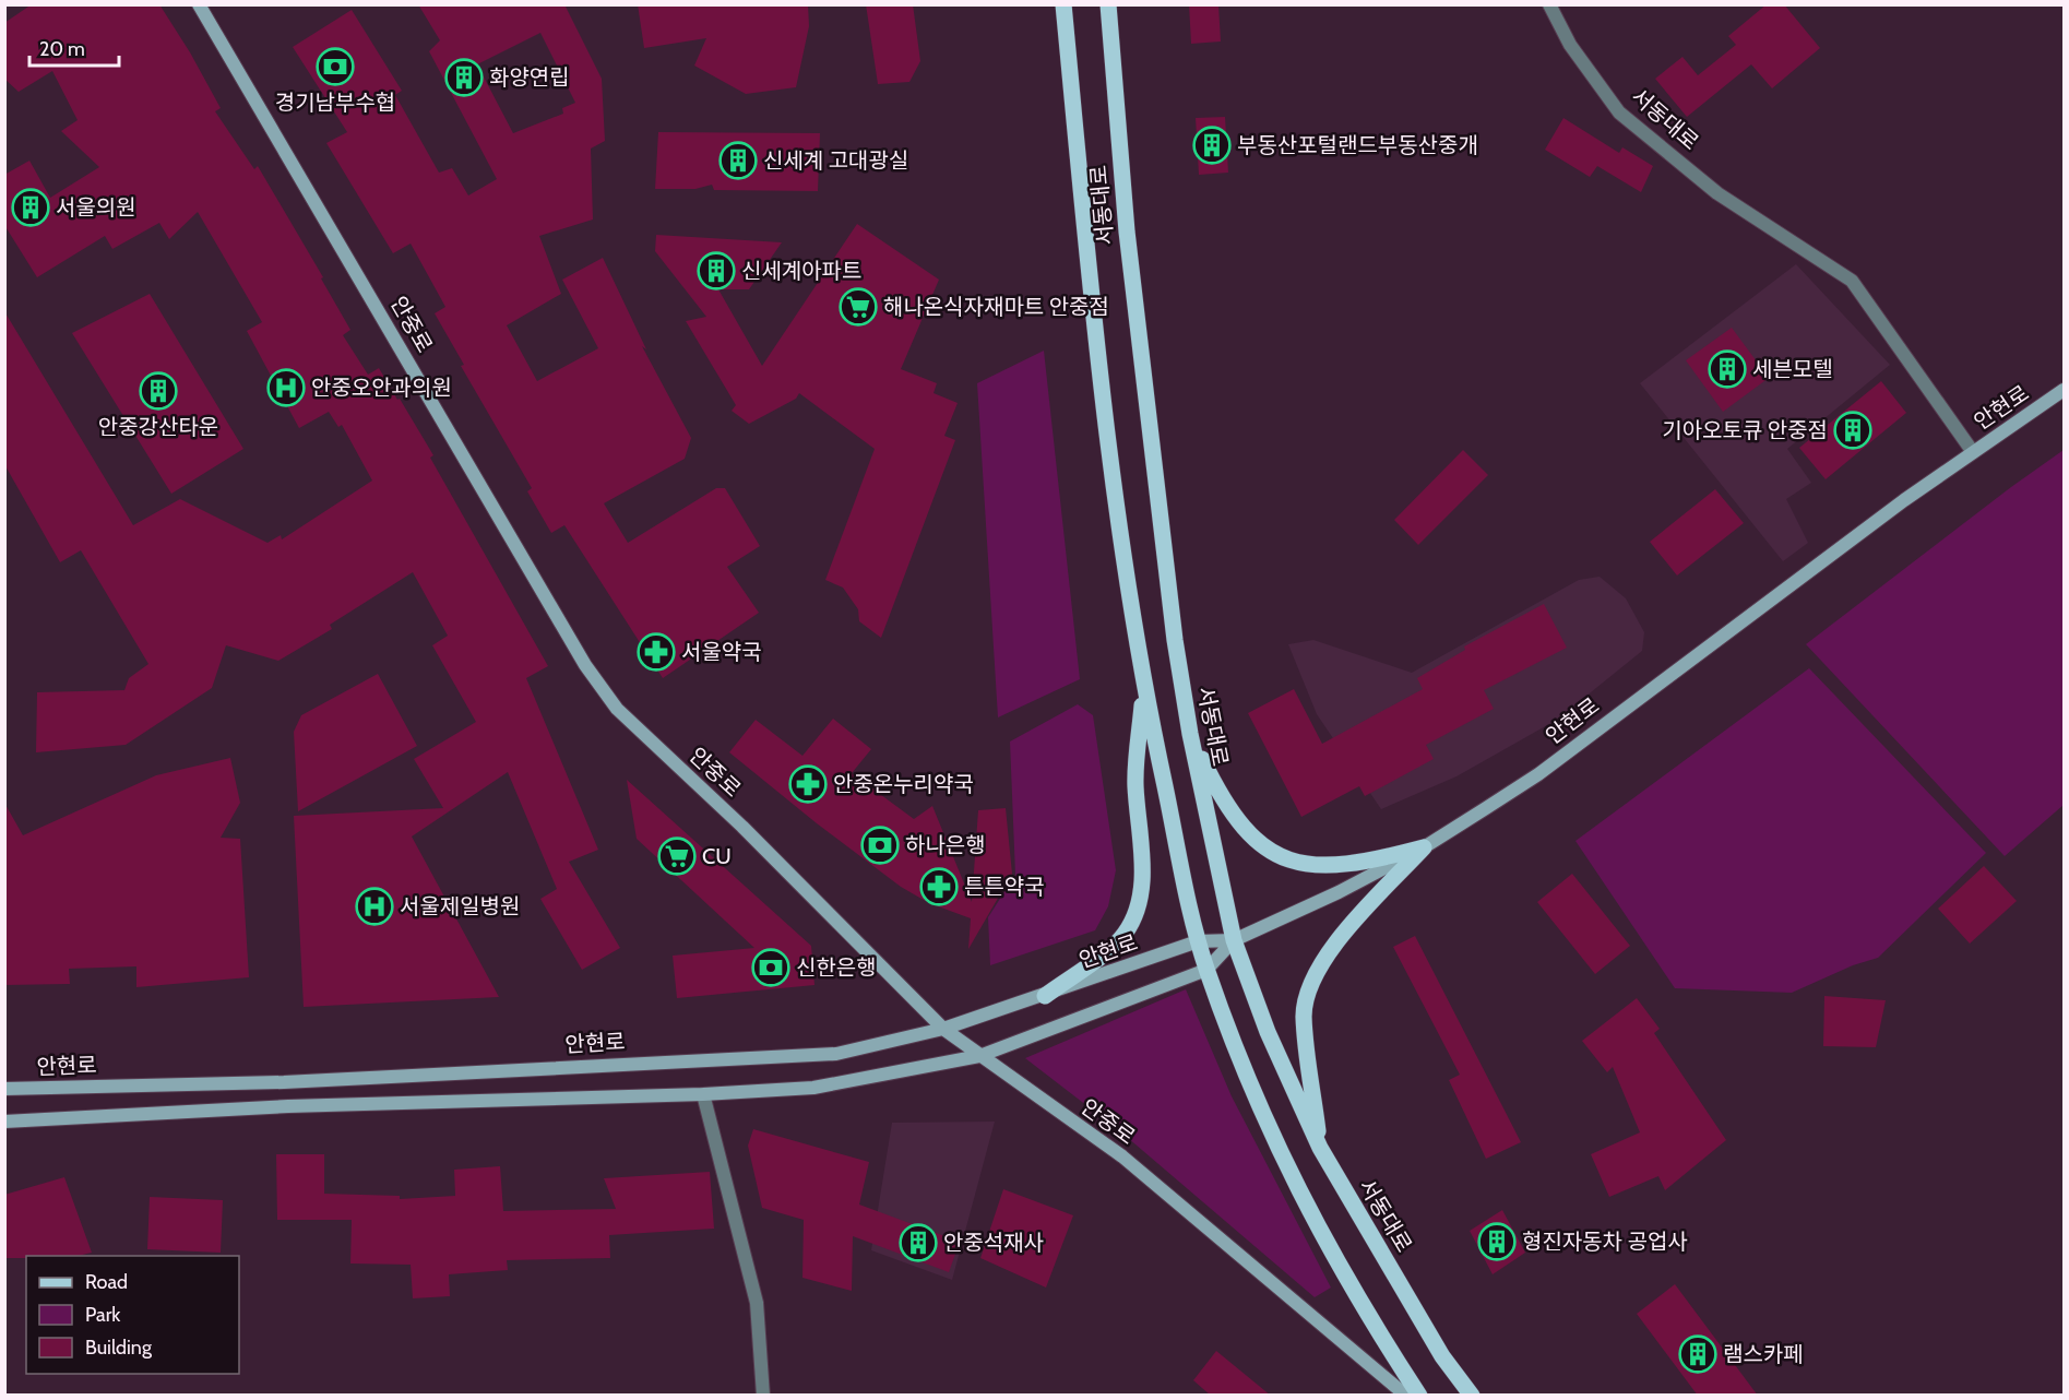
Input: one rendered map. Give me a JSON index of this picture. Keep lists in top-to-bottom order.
{
  "streets": {
    "main road": ["서동대로", "안중로", "안현로"]
  },
  "crossings": [
    ["서동대로", "안현로"],
    ["안중로", "안현로"]
  ],
  "places": {
    "bank": ["경기남부수협", "하나은행", "신한은행"],
    "building": [
      "화양연립",
      "부동산포털랜드부동산중개",
      "신세계 고대광실",
      "서울의원",
      "신세계아파트",
      "세븐모텔",
      "안중강산타운",
      "기아오토큐 안중점",
      "형진자동차 공업사",
      "안중석재사",
      "램스카페"
    ],
    "supermarket": ["해나온식자재마트 안중점", "CU"],
    "hospital": ["안중오안과의원", "서울제일병원"],
    "pharmacy": ["서울약국", "안중온누리약국", "튼튼약국"]
  },
  "legend": ["Road", "Park", "Building"],
  "scale_bar": "20 m"
}
